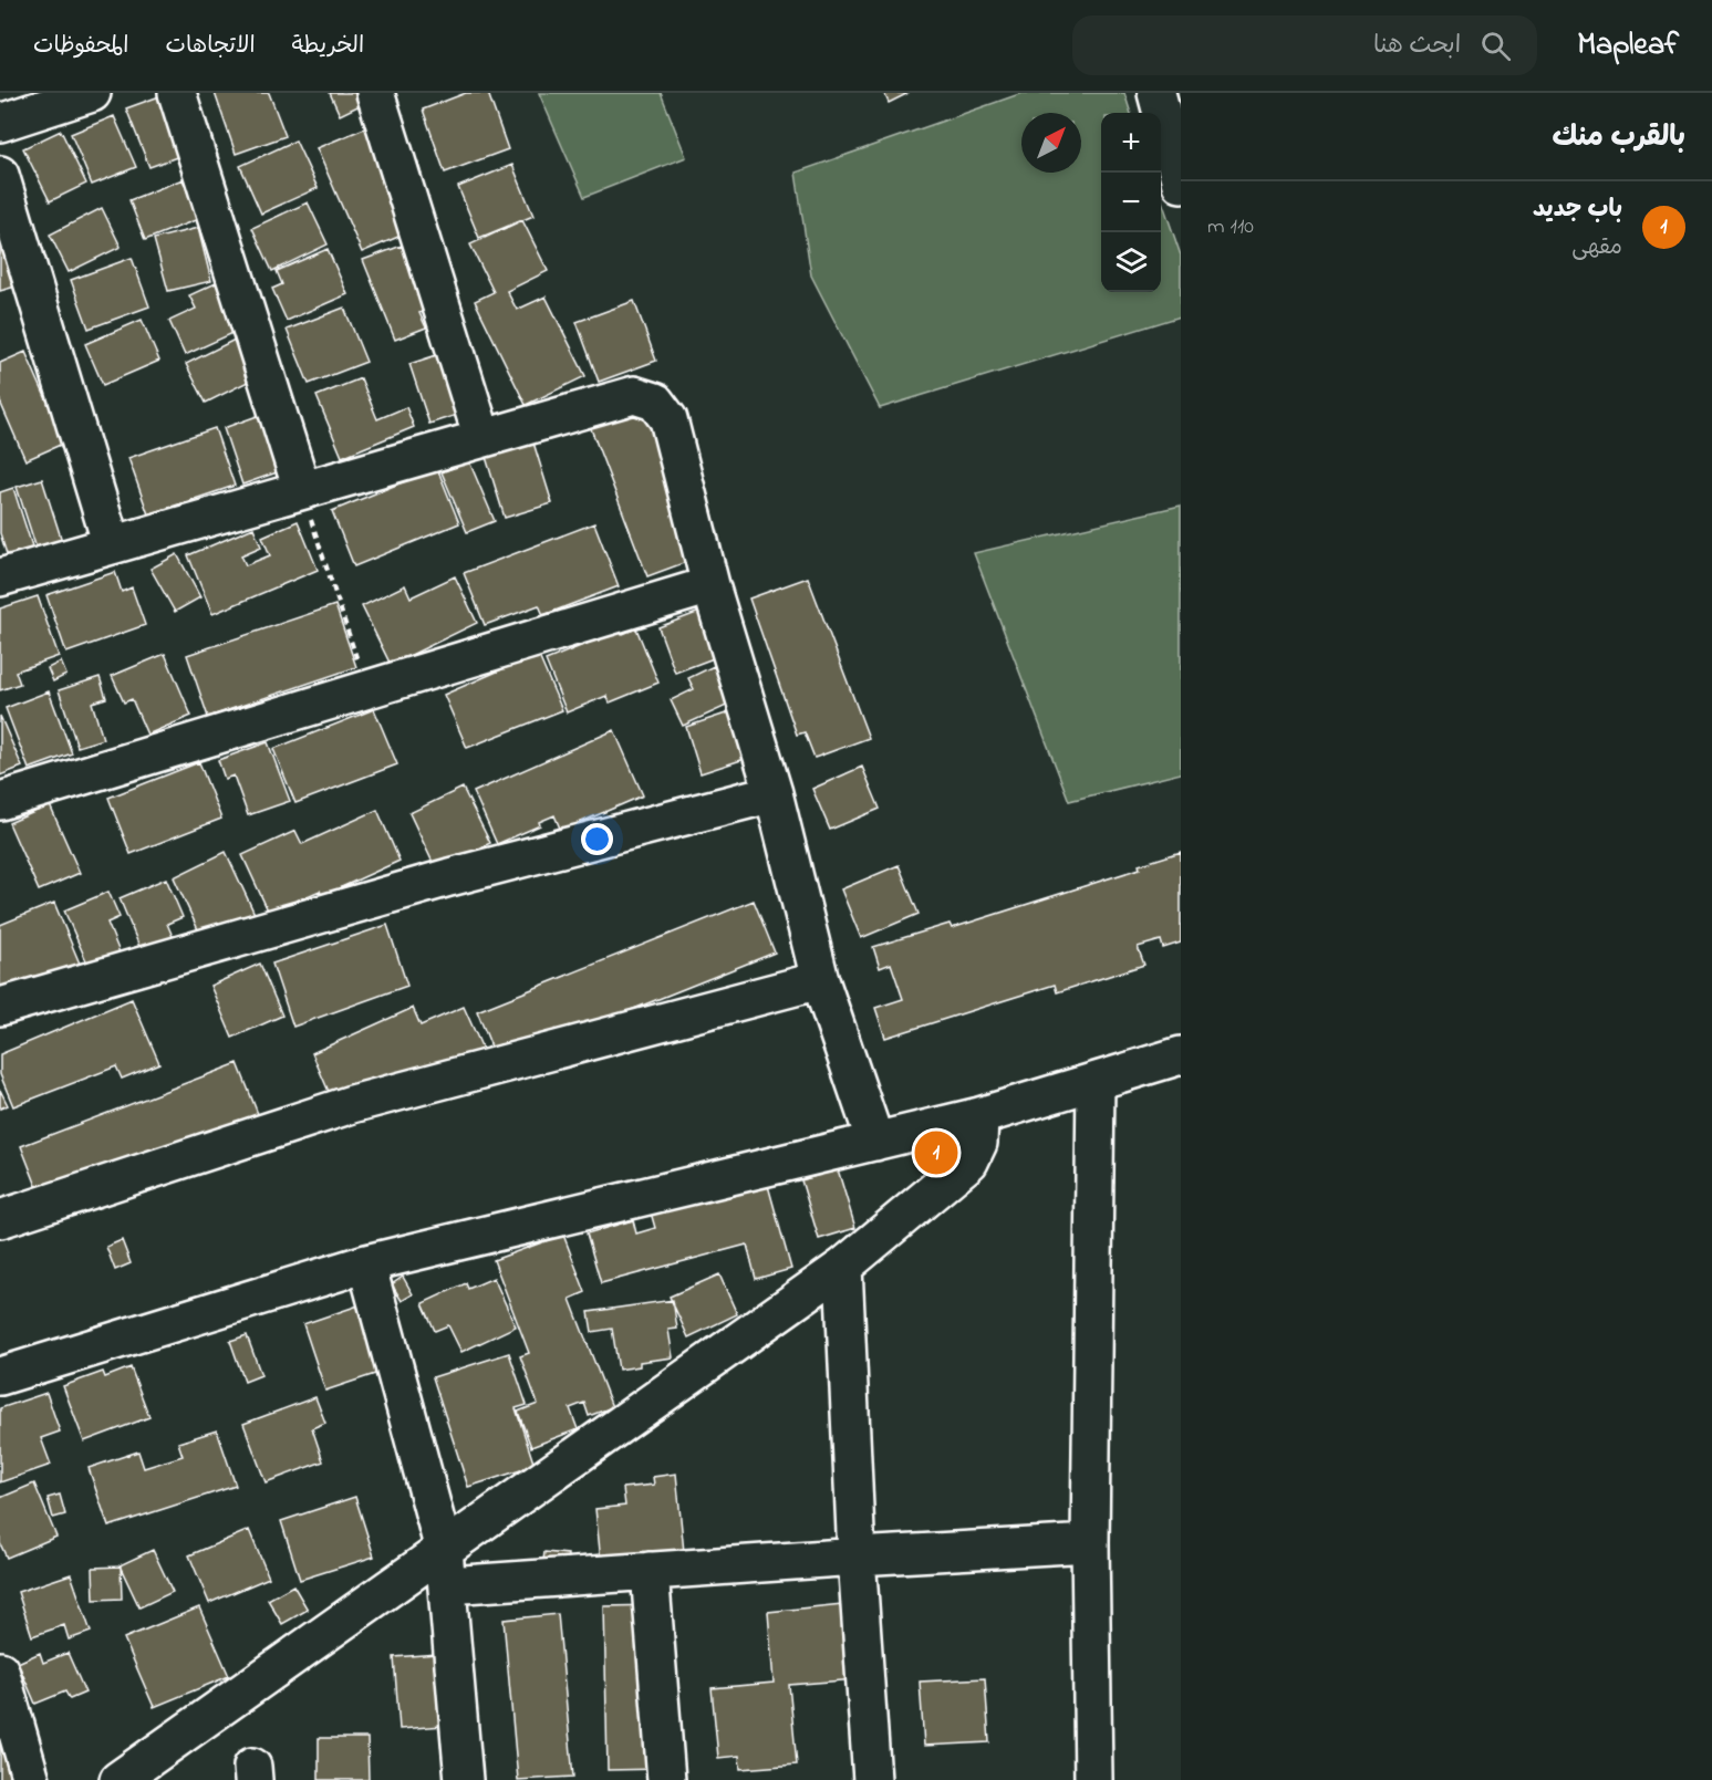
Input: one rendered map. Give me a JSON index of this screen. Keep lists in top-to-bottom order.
{
  "north": "top right",
  "page": {
    "header": "Mapleaf",
    "search": "ابحث هنا",
    "nav": ["الخريطة", "الاتجاهات", "المحفوظات"],
    "heading": "بالقرب منك",
    "map_buttons": ["+", "−"],
    "list": [
      {
        "mark": "1",
        "name": "باب جديد",
        "note": "مقهى",
        "value": "110 m"
      }
    ],
    "pins": "1"
  }
}
